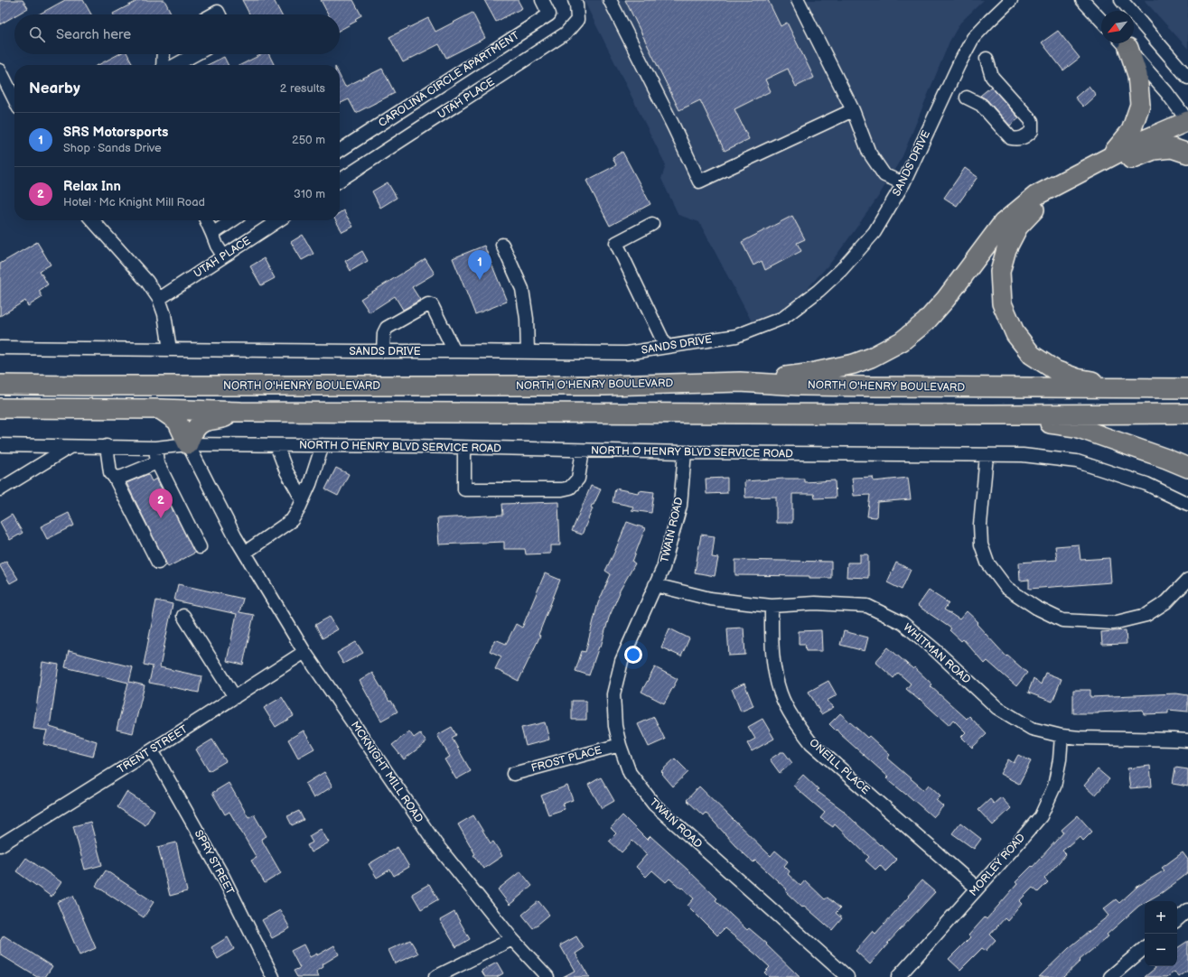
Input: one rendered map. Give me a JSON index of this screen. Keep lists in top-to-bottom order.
{
  "streets": {
    "highway": ["NORTH O'HENRY BOULEVARD"],
    "street": [
      "CAROLINA CIRCLE APARTMENT",
      "UTAH PLACE",
      "SANDS DRIVE",
      "NORTH O HENRY BLVD SERVICE ROAD",
      "TWAIN ROAD",
      "WHITMAN ROAD",
      "TRENT STREET",
      "FROST PLACE",
      "ONEILL PLACE",
      "MCKNIGHT MILL ROAD",
      "SPRY STREET",
      "MORLEY ROAD"
    ]
  },
  "crossings": [
    ["NORTH O HENRY BLVD SERVICE ROAD", "TWAIN ROAD"],
    ["NORTH O HENRY BLVD SERVICE ROAD", "MCKNIGHT MILL ROAD"],
    ["TWAIN ROAD", "WHITMAN ROAD"],
    ["TWAIN ROAD", "FROST PLACE"],
    ["WHITMAN ROAD", "ONEILL PLACE"],
    ["WHITMAN ROAD", "MORLEY ROAD"],
    ["TRENT STREET", "MCKNIGHT MILL ROAD"],
    ["TRENT STREET", "SPRY STREET"],
    ["ONEILL PLACE", "MORLEY ROAD"]
  ],
  "north": "bottom left",
  "page": {
    "search": "Search here",
    "heading": ["Nearby", "2 results"],
    "list": [
      {
        "mark": "1",
        "name": "SRS Motorsports",
        "note": "Shop · Sands Drive",
        "value": "250 m"
      },
      {
        "mark": "2",
        "name": "Relax Inn",
        "note": "Hotel · Mc Knight Mill Road",
        "value": "310 m"
      }
    ],
    "pins": ["1", "2"],
    "map_buttons": ["+", "−"]
  }
}
